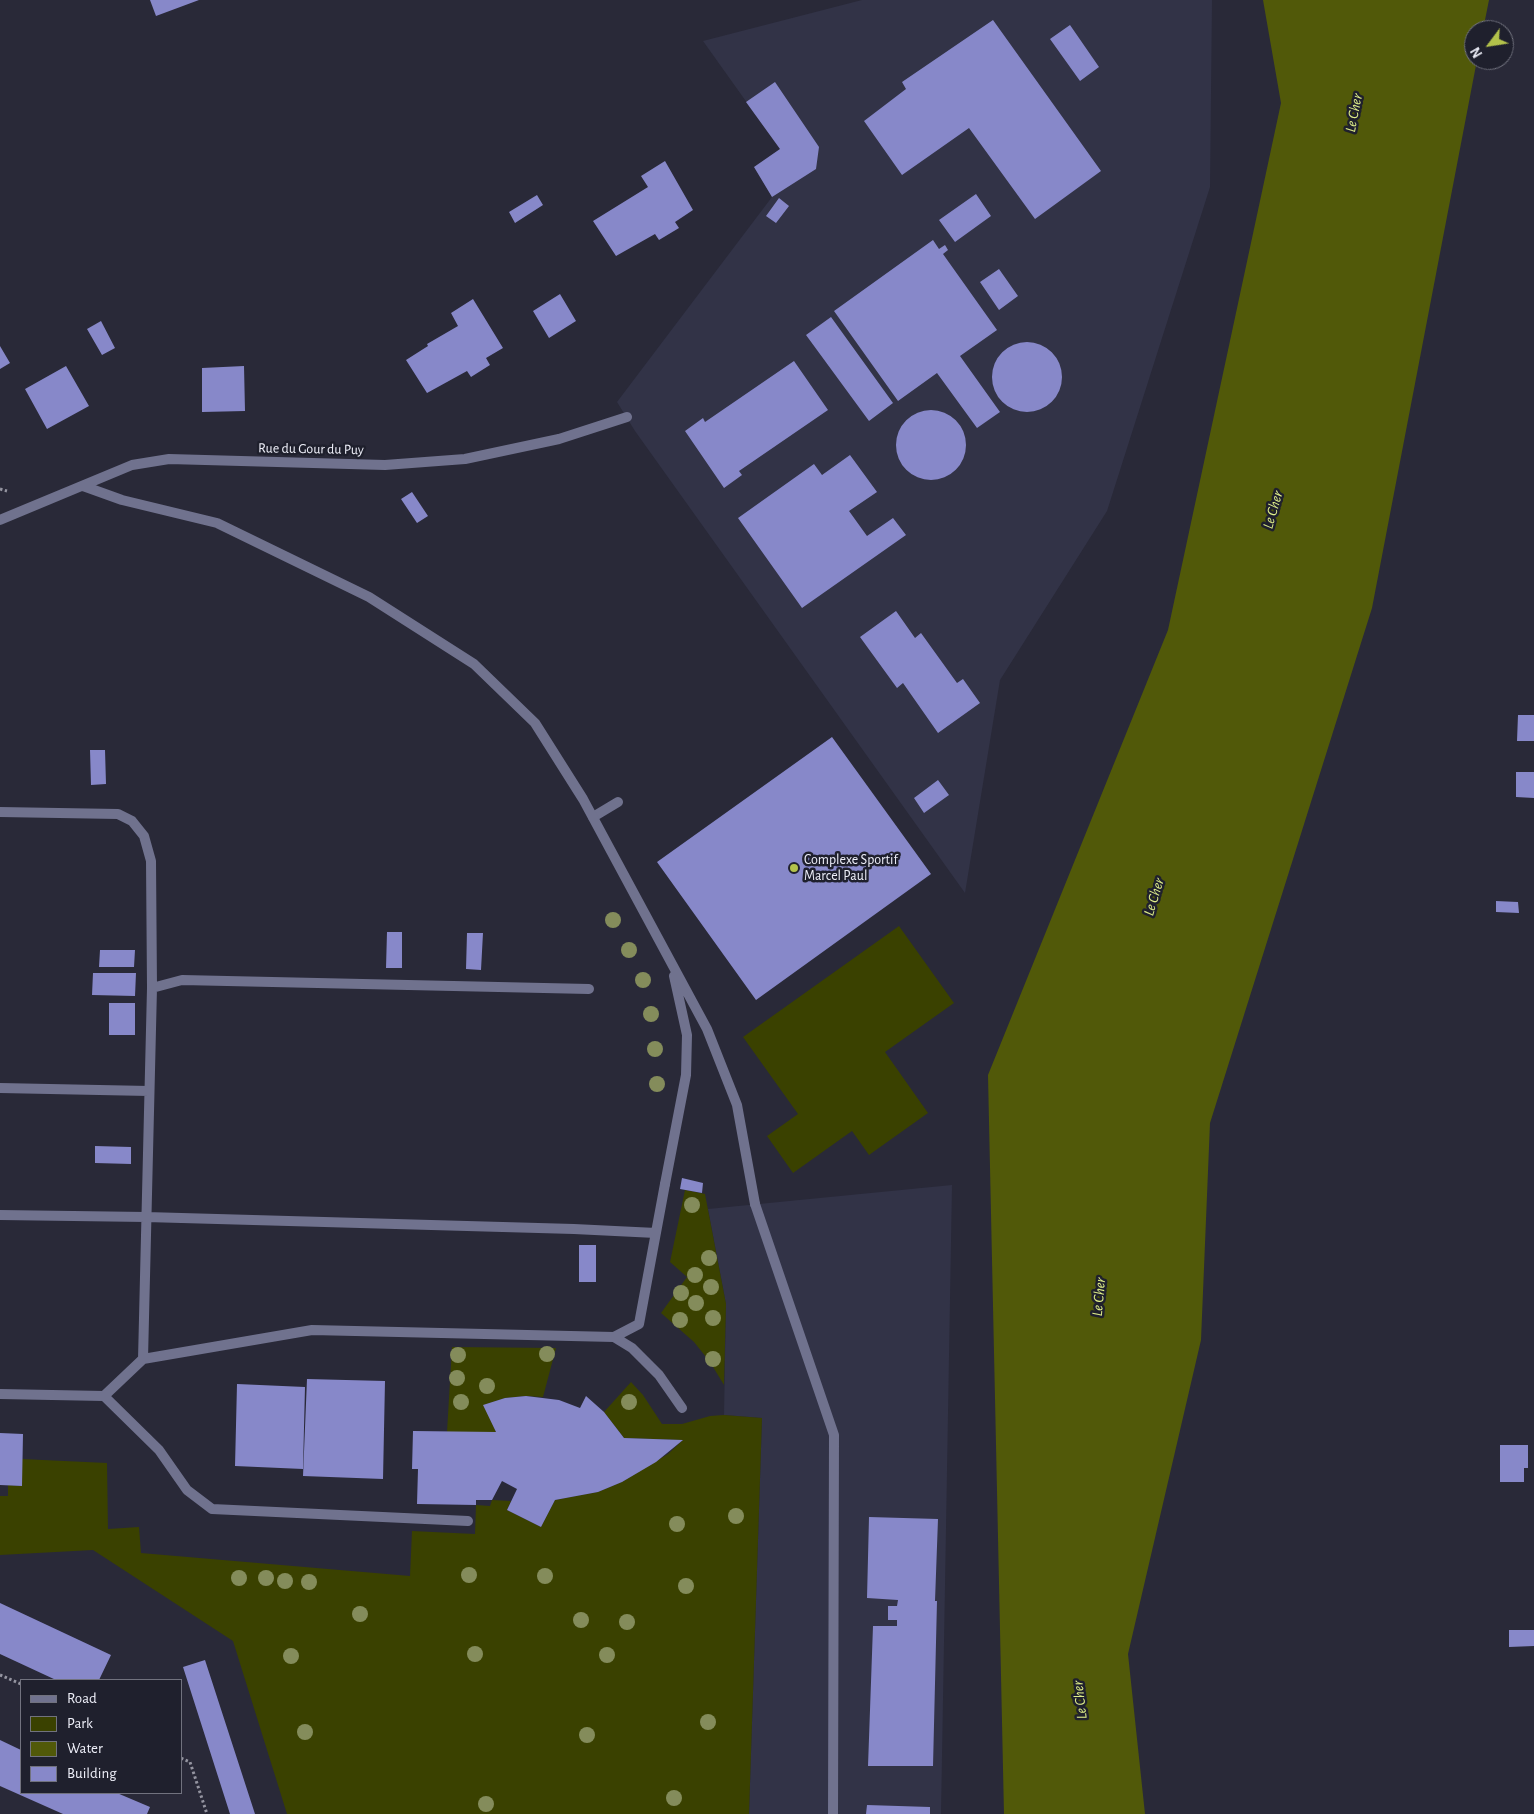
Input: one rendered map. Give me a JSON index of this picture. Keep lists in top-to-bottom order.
{
  "streets": {
    "street": ["Rue du Gour du Puy"]
  },
  "water": ["Le Cher"],
  "places": ["Complexe Sportif Marcel Paul"],
  "legend": [
    "Road",
    "Park",
    "Water",
    "Building"
  ],
  "north": "bottom left"
}
